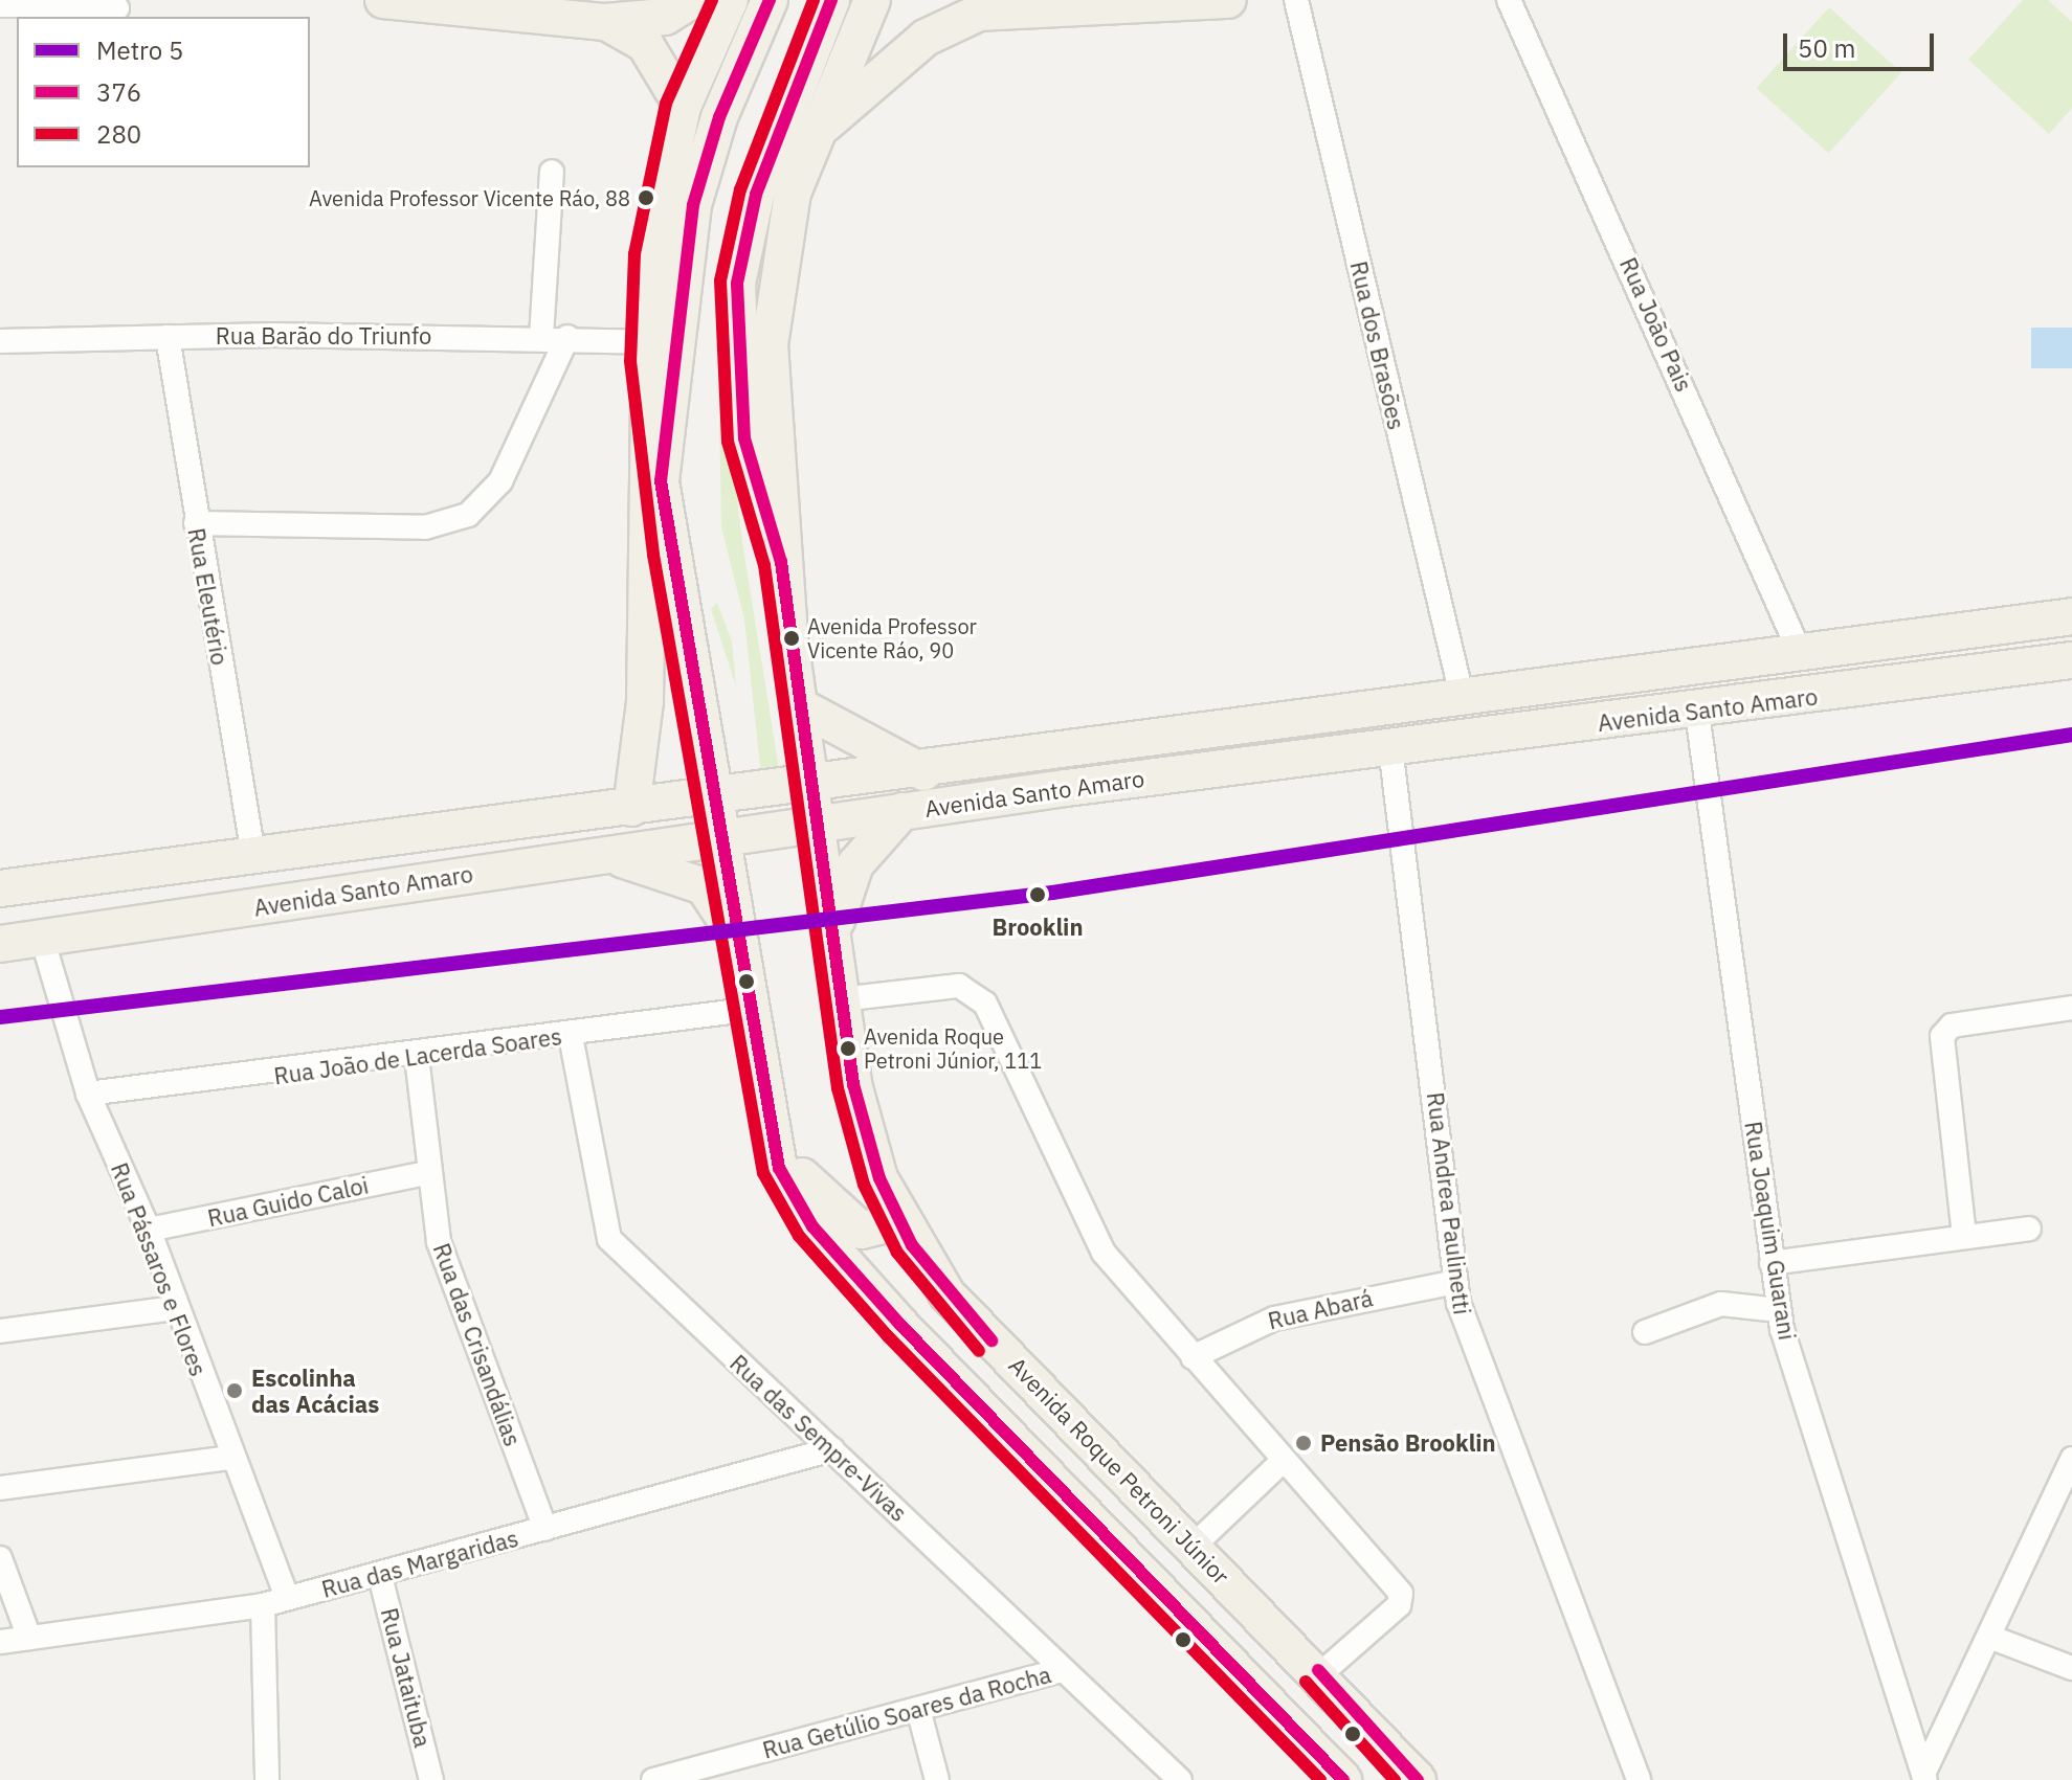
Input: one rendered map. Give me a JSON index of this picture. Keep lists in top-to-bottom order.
{
  "streets": {
    "main road": ["Avenida Santo Amaro", "Avenida Roque Petroni Júnior"],
    "street": [
      "Rua João Pais",
      "Rua Barão do Triunfo",
      "Rua dos Brasões",
      "Rua Eleutério",
      "Rua João de Lacerda Soares",
      "Rua Guido Caloi",
      "Rua Andrea Paulinetti",
      "Rua Joaquim Guarani",
      "Rua Pássaros e Flores",
      "Rua Abará",
      "Rua das Crisandálias",
      "Rua das Sempre-Vivas",
      "Rua das Margaridas",
      "Rua Jataituba",
      "Rua Getúlio Soares da Rocha"
    ]
  },
  "crossings": [
    ["Rua João Pais", "Avenida Santo Amaro"],
    ["Rua Barão do Triunfo", "Rua Eleutério"],
    ["Rua dos Brasões", "Avenida Santo Amaro"],
    ["Rua Eleutério", "Avenida Santo Amaro"],
    ["Avenida Santo Amaro", "Rua Andrea Paulinetti"],
    ["Avenida Santo Amaro", "Rua Joaquim Guarani"],
    ["Avenida Santo Amaro", "Rua Pássaros e Flores"],
    ["Avenida Santo Amaro", "Avenida Roque Petroni Júnior"],
    ["Rua João de Lacerda Soares", "Rua Pássaros e Flores"],
    ["Rua João de Lacerda Soares", "Rua das Crisandálias"],
    ["Rua João de Lacerda Soares", "Rua das Sempre-Vivas"],
    ["Rua Guido Caloi", "Rua Pássaros e Flores"],
    ["Rua Guido Caloi", "Rua das Crisandálias"],
    ["Rua Andrea Paulinetti", "Rua Abará"],
    ["Rua Pássaros e Flores", "Rua das Margaridas"],
    ["Rua das Crisandálias", "Rua das Margaridas"],
    ["Rua das Sempre-Vivas", "Rua das Margaridas"],
    ["Rua das Sempre-Vivas", "Rua Getúlio Soares da Rocha"],
    ["Rua das Margaridas", "Rua Jataituba"]
  ],
  "places": [
    "Avenida Professor Vicente Ráo, 88",
    "Avenida Professor Vicente Ráo, 90",
    "Brooklin",
    "Avenida Roque Petroni Júnior, 111",
    "Escolinha das Acácias",
    "Pensão Brooklin"
  ],
  "lines": ["transit line 376", "transit line 280", "metro line 5"],
  "legend": ["Metro 5", "376", "280"],
  "scale_bar": "50 m"
}
